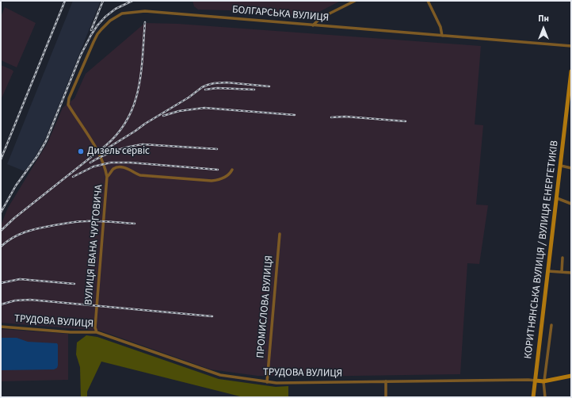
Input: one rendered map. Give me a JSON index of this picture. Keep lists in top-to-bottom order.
{
  "streets": {
    "street": [
      "БОЛГАРСЬКА ВУЛИЦЯ",
      "ВУЛИЦЯ ІВАНА ЧУРГОВИЧА",
      "КОРИТНЯНСЬКА ВУЛИЦЯ / ВУЛИЦЯ ЕНЕРГЕТИКІВ",
      "ПРОМИСЛОВА ВУЛИЦЯ",
      "ТРУДОВА ВУЛИЦЯ"
    ]
  },
  "crossings": [
    ["БОЛГАРСЬКА ВУЛИЦЯ", "ВУЛИЦЯ ІВАНА ЧУРГОВИЧА"],
    ["ВУЛИЦЯ ІВАНА ЧУРГОВИЧА", "ТРУДОВА ВУЛИЦЯ"],
    ["КОРИТНЯНСЬКА ВУЛИЦЯ / ВУЛИЦЯ ЕНЕРГЕТИКІВ", "ТРУДОВА ВУЛИЦЯ"],
    ["ПРОМИСЛОВА ВУЛИЦЯ", "ТРУДОВА ВУЛИЦЯ"]
  ],
  "places": ["Дизель сервіс"],
  "north": "top"
}
